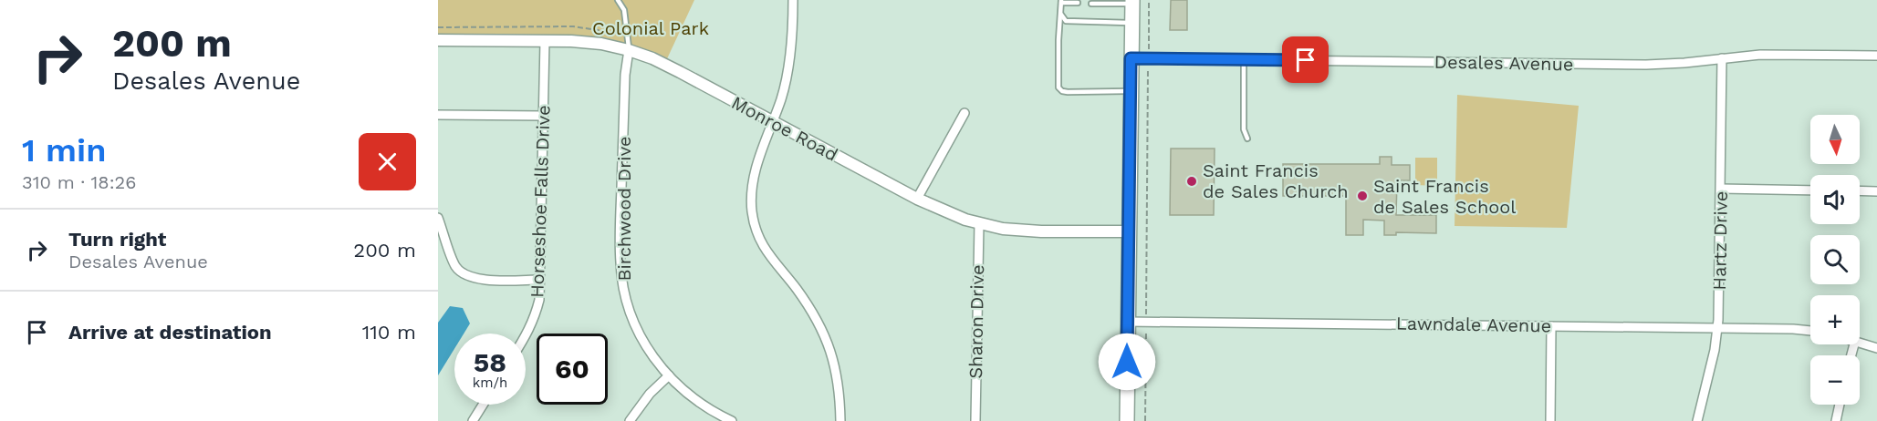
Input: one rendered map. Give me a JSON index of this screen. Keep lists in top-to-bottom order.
{
  "streets": {
    "street": [
      "Desales Avenue",
      "Monroe Road",
      "Horseshoe Falls Drive",
      "Birchwood Drive",
      "Hartz Drive",
      "Sharon Drive",
      "Lawndale Avenue"
    ]
  },
  "crossings": [
    ["Desales Avenue", "Hartz Drive"],
    ["Monroe Road", "Horseshoe Falls Drive"],
    ["Monroe Road", "Birchwood Drive"],
    ["Monroe Road", "Sharon Drive"],
    ["Hartz Drive", "Lawndale Avenue"]
  ],
  "parks": ["Colonial Park"],
  "places": ["Saint Francis de Sales Church", "Saint Francis de Sales School"],
  "north": "bottom",
  "page": {
    "turn": ["200 m", "Desales Avenue"],
    "heading": ["1 min", "310 m · 18:26"],
    "map_buttons": ["+", "−"],
    "list": [
      {
        "name": "Turn right",
        "note": "Desales Avenue",
        "value": "200 m"
      },
      {
        "name": "Arrive at destination",
        "value": "110 m"
      }
    ],
    "speed": "58 km/h",
    "limit": "60"
  }
}
